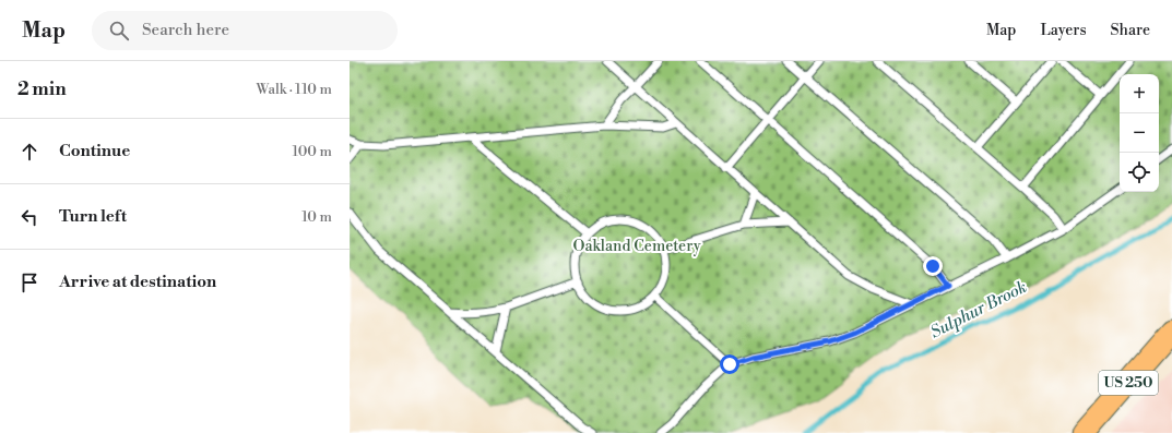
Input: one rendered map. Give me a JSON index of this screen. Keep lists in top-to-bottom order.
{
  "streets": {
    "main road": ["US 250"]
  },
  "water": ["Sulphur Brook"],
  "parks": ["Oakland Cemetery"],
  "page": {
    "header": "Map",
    "search": "Search here",
    "nav": ["Map", "Layers", "Share"],
    "heading": ["2 min", "Walk · 110 m"],
    "map_buttons": ["+", "−"],
    "list": [
      ["Continue", "100 m"],
      ["Turn left", "10 m"],
      "Arrive at destination"
    ]
  }
}
